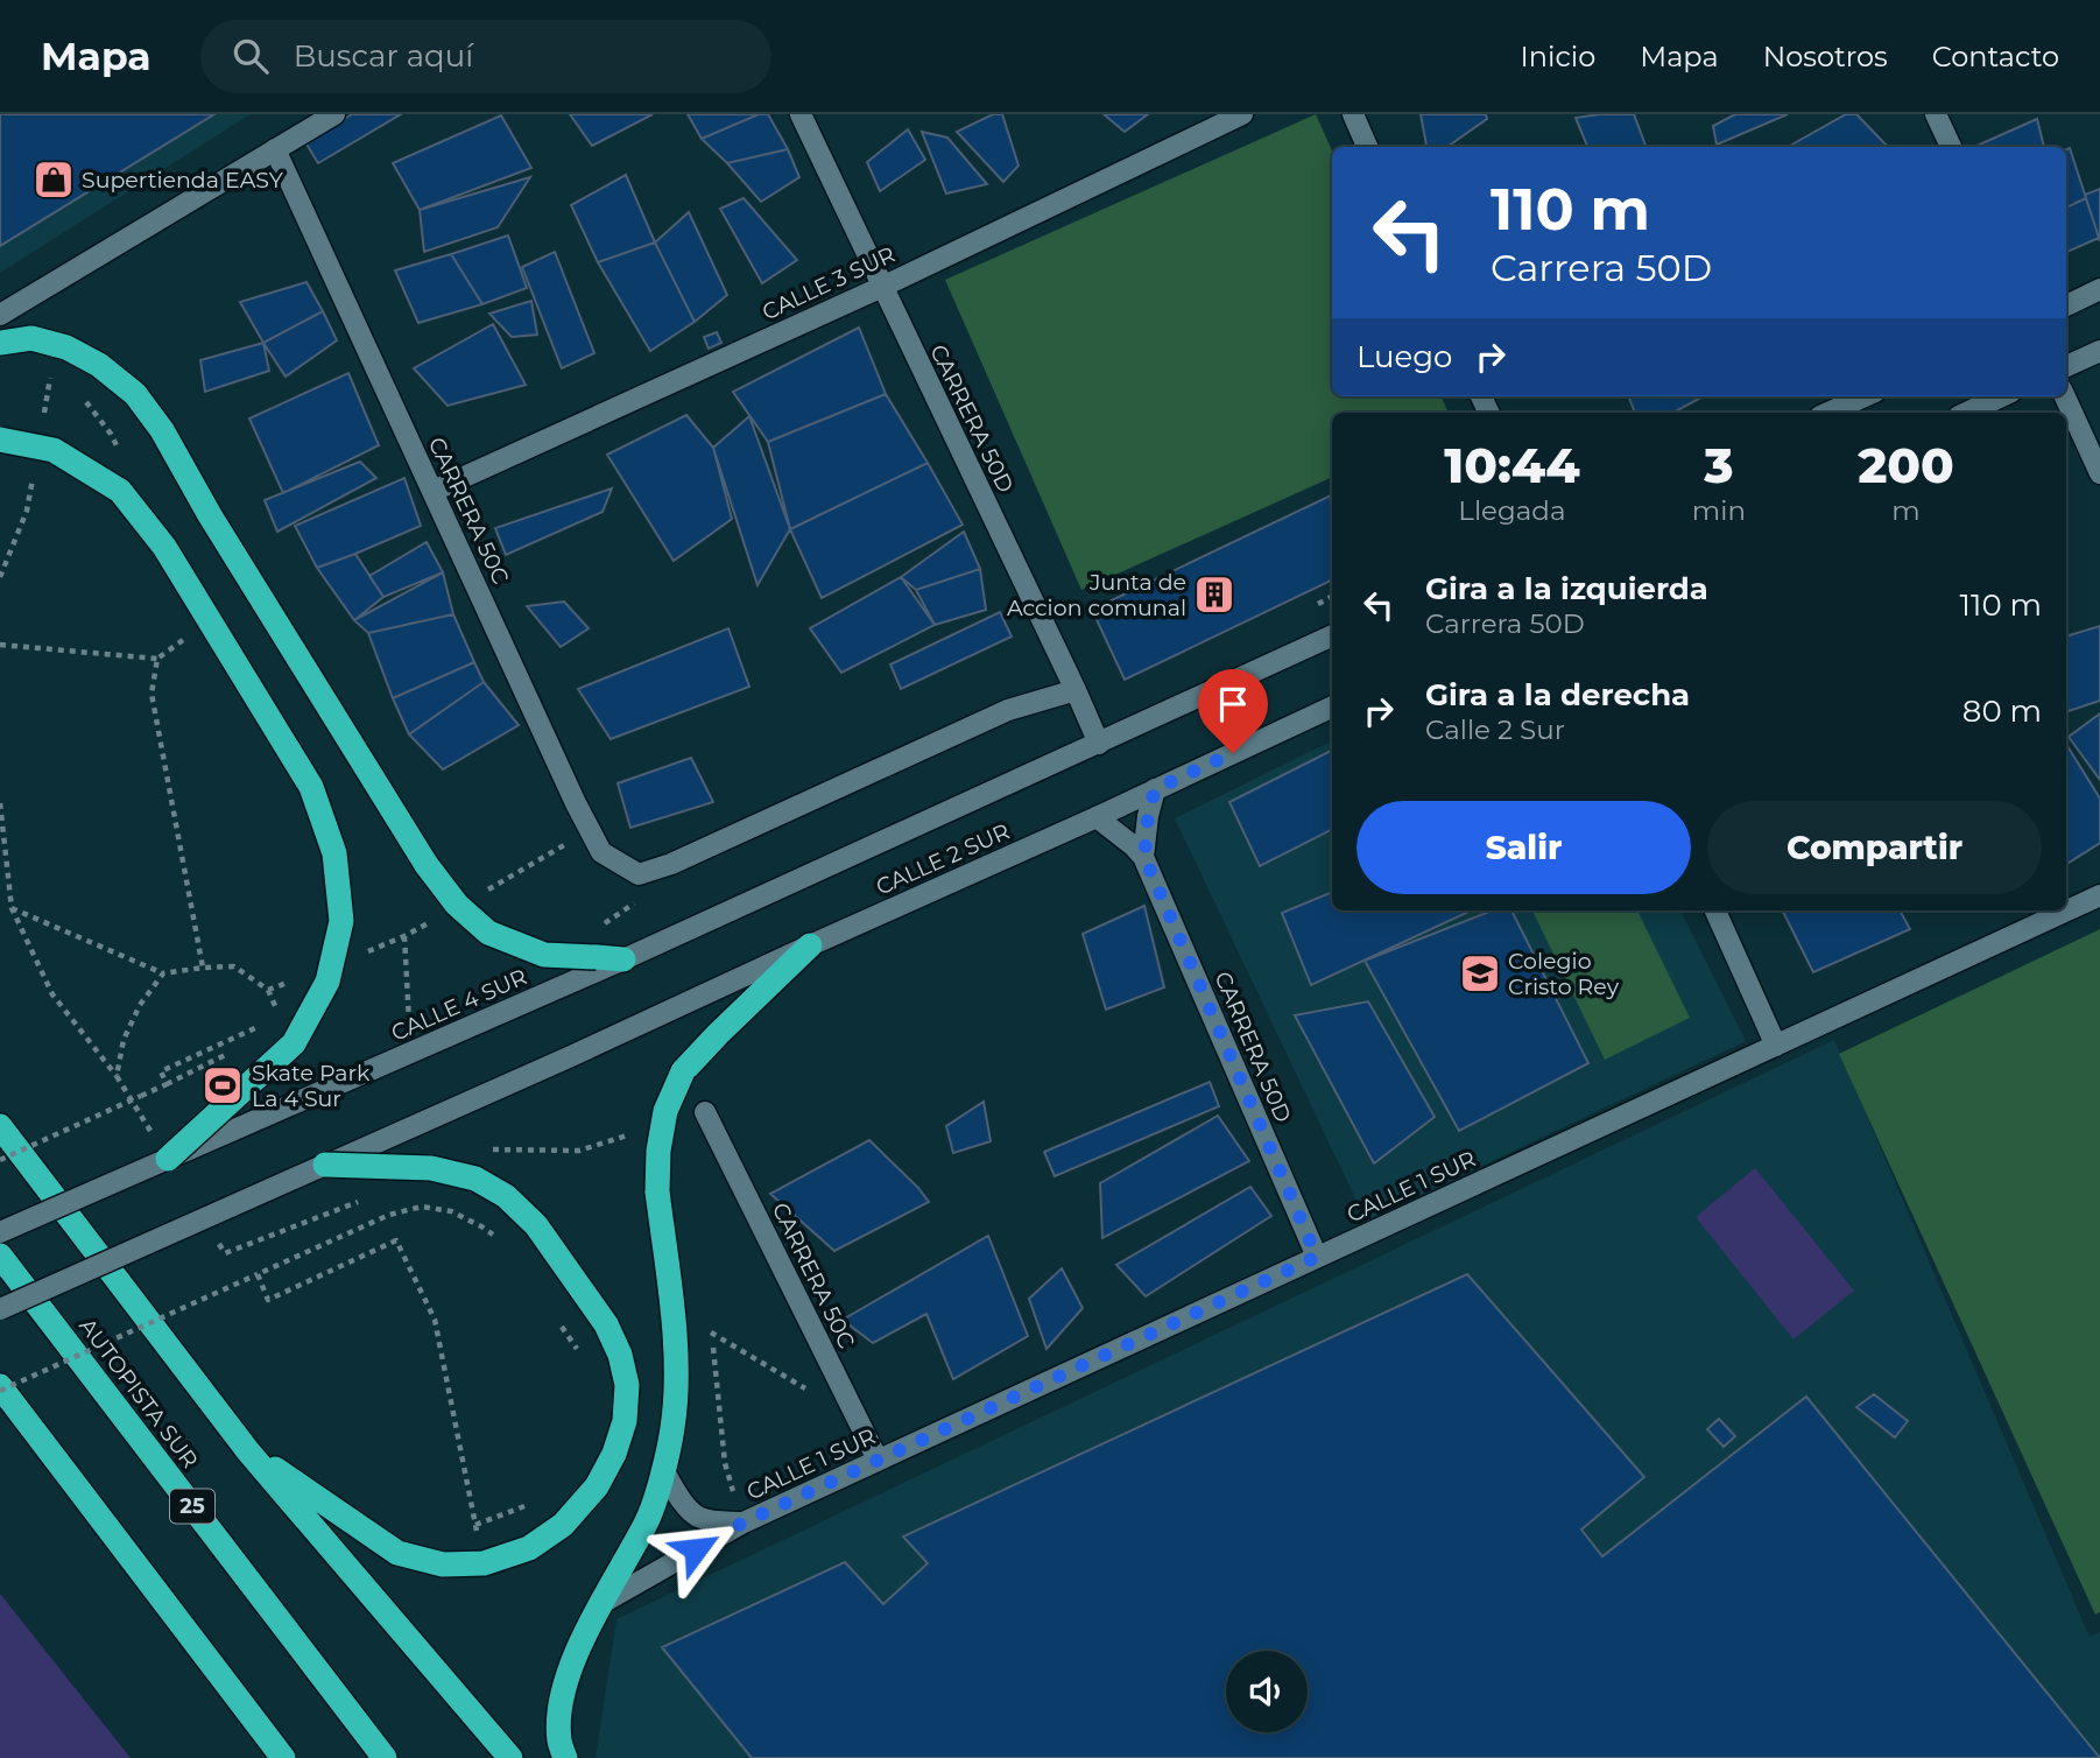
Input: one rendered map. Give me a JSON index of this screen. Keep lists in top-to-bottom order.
{
  "streets": {
    "highway": ["AUTOPISTA SUR", "25"],
    "street": [
      "CALLE 3 SUR",
      "CARRERA 50D",
      "CARRERA 50C",
      "CALLE 2 SUR",
      "CALLE 4 SUR",
      "CALLE 1 SUR"
    ]
  },
  "crossings": [
    ["CALLE 3 SUR", "CARRERA 50D"],
    ["CALLE 3 SUR", "CARRERA 50C"],
    ["CARRERA 50D", "CARRERA 50C"],
    ["CARRERA 50D", "CALLE 2 SUR"],
    ["CARRERA 50D", "CALLE 1 SUR"],
    ["CARRERA 50C", "CALLE 1 SUR"],
    ["CALLE 2 SUR", "CALLE 4 SUR"]
  ],
  "places": {
    "shop": ["Supertienda EASY"],
    "building": ["Junta de Accion comunal"],
    "school or university": ["Colegio Cristo Rey"],
    "sports": ["Skate Park La 4 Sur"]
  },
  "page": {
    "header": "Mapa",
    "search": "Buscar aquí",
    "nav": [
      "Inicio",
      "Mapa",
      "Nosotros",
      "Contacto"
    ],
    "turn": ["110 m", "Carrera 50D"],
    "then": "Luego",
    "eta": [
      "10:44",
      "Llegada",
      "3",
      "min",
      "200",
      "m"
    ],
    "list": [
      {
        "name": "Gira a la izquierda",
        "note": "Carrera 50D",
        "value": "110 m"
      },
      {
        "name": "Gira a la derecha",
        "note": "Calle 2 Sur",
        "value": "80 m"
      }
    ],
    "buttons": ["Salir", "Compartir"]
  }
}
